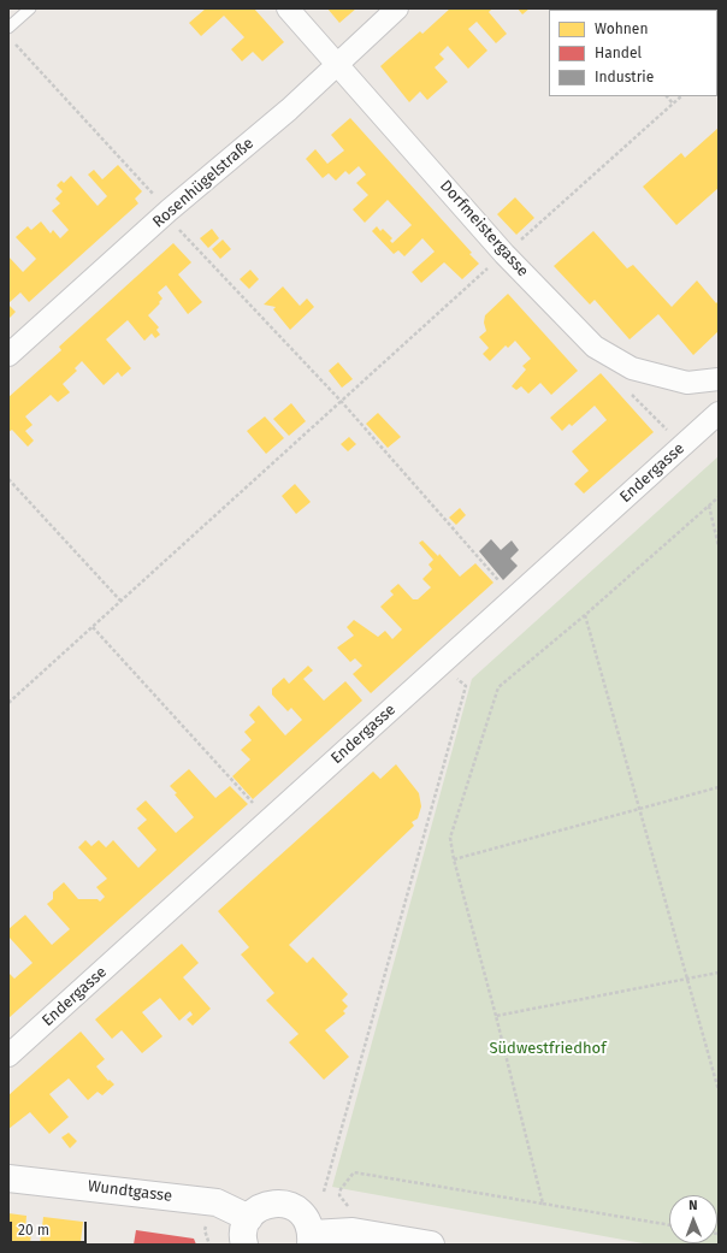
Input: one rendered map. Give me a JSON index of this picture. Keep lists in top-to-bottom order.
{
  "streets": {
    "street": [
      "Rosenhügelstraße",
      "Dorfmeistergasse",
      "Endergasse",
      "Wundtgasse"
    ]
  },
  "crossings": [
    ["Rosenhügelstraße", "Dorfmeistergasse"]
  ],
  "parks": ["Südwestfriedhof"],
  "legend": ["Wohnen", "Handel", "Industrie"],
  "scale_bar": "20 m",
  "north": "top"
}
